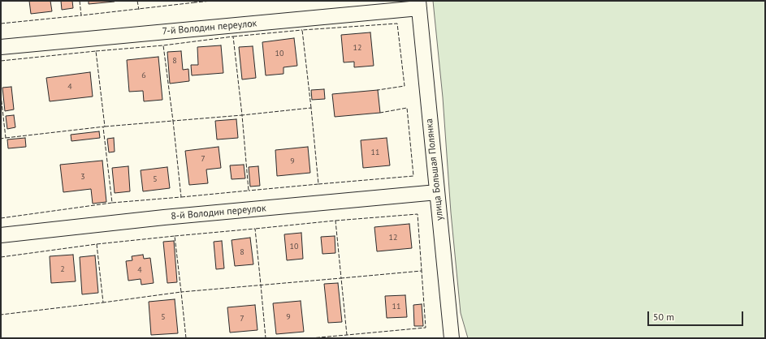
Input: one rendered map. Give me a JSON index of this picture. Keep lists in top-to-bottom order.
{
  "streets": {
    "street": ["7-й Володин переулок", "улица Большая Полянка", "8-й Володин переулок"]
  },
  "crossings": [
    ["7-й Володин переулок", "улица Большая Полянка"],
    ["улица Большая Полянка", "8-й Володин переулок"]
  ],
  "house_numbers": [
    "12",
    "10",
    "8",
    "6",
    "4",
    "11",
    "7",
    "9",
    "3",
    "5",
    "12",
    "10",
    "8",
    "2",
    "4",
    "11",
    "5",
    "9",
    "7"
  ],
  "scale_bar": "50 m"
}
